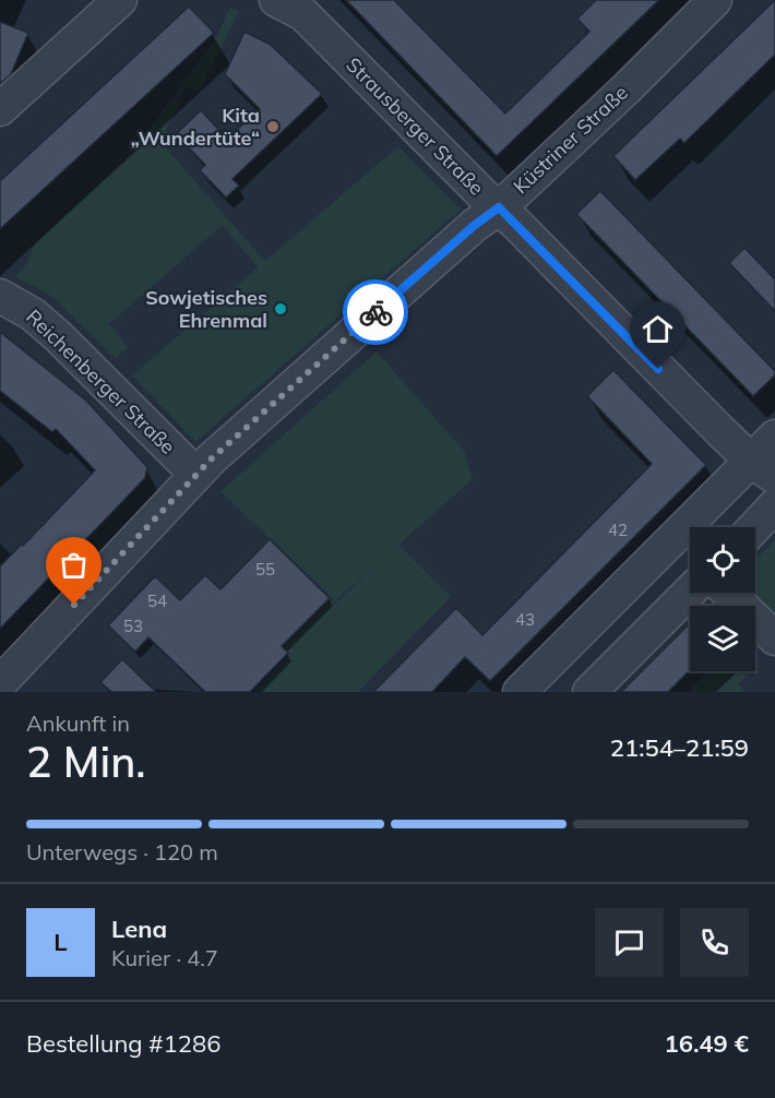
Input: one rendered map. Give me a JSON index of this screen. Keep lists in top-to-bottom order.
{
  "streets": {
    "street": ["Strausberger Straße", "Küstriner Straße", "Reichenberger Straße"]
  },
  "crossings": [
    ["Strausberger Straße", "Küstriner Straße"],
    ["Küstriner Straße", "Reichenberger Straße"]
  ],
  "places": ["Kita „Wundertüte“", "Sowjetisches Ehrenmal"],
  "house_numbers": [
    "42",
    "55",
    "54",
    "43",
    "53"
  ],
  "page": {
    "heading": ["2 Min.", "Ankunft in", "21:54–21:59"],
    "panel": [
      "Lena",
      "Kurier · 4.7",
      "Bestellung #1286",
      "16.49 €"
    ],
    "bar": "Unterwegs · 120 m",
    "round": "L"
  }
}
